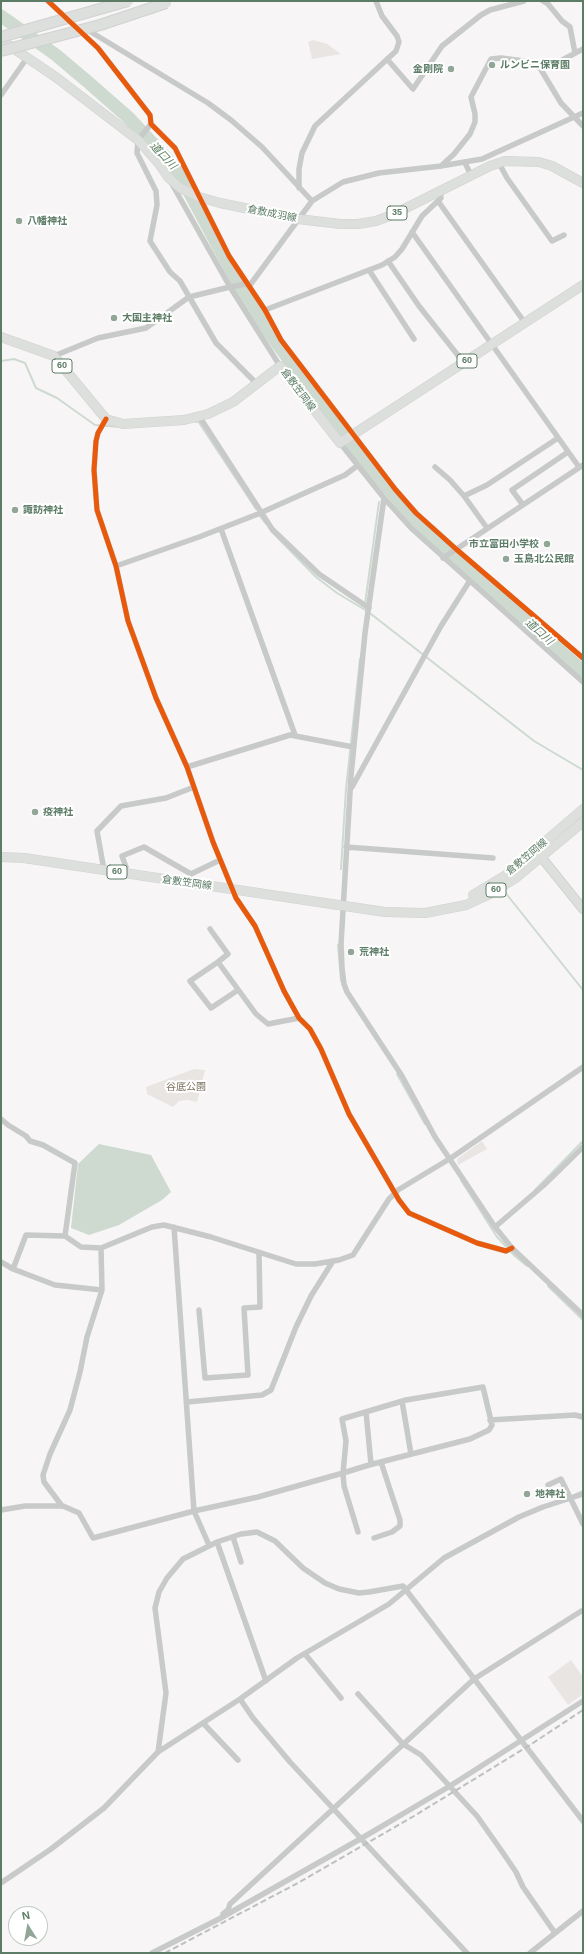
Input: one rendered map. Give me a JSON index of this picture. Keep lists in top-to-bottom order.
{
  "streets": {
    "main road": [
      "35",
      "倉敷成羽線",
      "60",
      "倉敷笠岡線"
    ]
  },
  "crossings": [
    ["60", "倉敷笠岡線"]
  ],
  "water": ["道口川"],
  "parks": ["谷底公園"],
  "places": [
    "ルンビニ保育園",
    "金剛院",
    "八幡神社",
    "大国主神社",
    "諏訪神社",
    "市立富田小学校",
    "玉島北公民館",
    "疫神社",
    "荒神社",
    "地神社"
  ],
  "north": "top"
}
